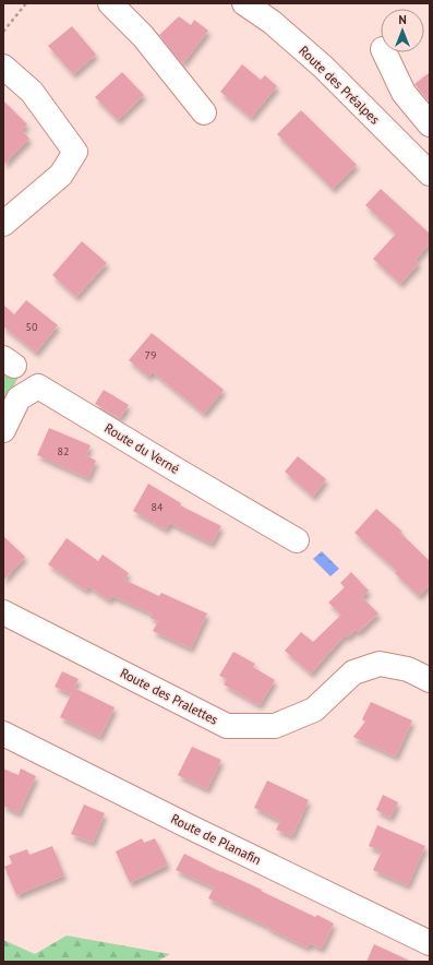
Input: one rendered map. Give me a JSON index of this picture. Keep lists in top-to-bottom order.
{
  "streets": {
    "street": [
      "Route des Préalpes",
      "Route du Verné",
      "Route des Pralettes",
      "Route de Planafin"
    ]
  },
  "house_numbers": [
    "50",
    "79",
    "82",
    "84"
  ],
  "north": "top"
}
